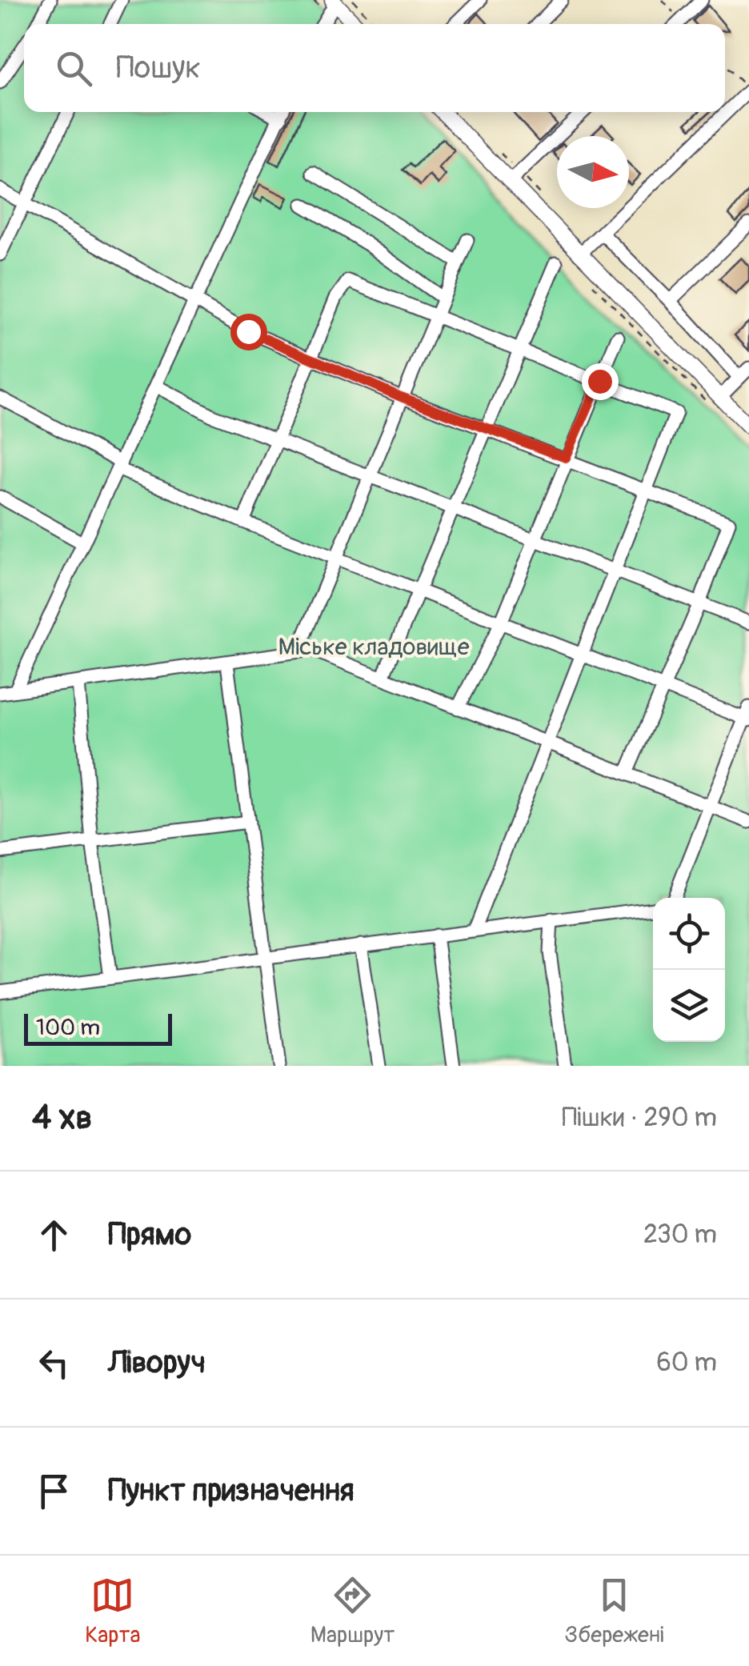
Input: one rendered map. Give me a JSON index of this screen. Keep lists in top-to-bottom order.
{
  "parks": ["Міське кладовище"],
  "scale_bar": "100 m",
  "north": "right",
  "page": {
    "search": "Пошук",
    "scale": "100 m",
    "heading": ["4 хв", "Пішки · 290 m"],
    "list": [
      ["Прямо", "230 m"],
      ["Ліворуч", "60 m"],
      "Пункт призначення"
    ],
    "nav": ["Карта", "Маршрут", "Збережені"]
  }
}
